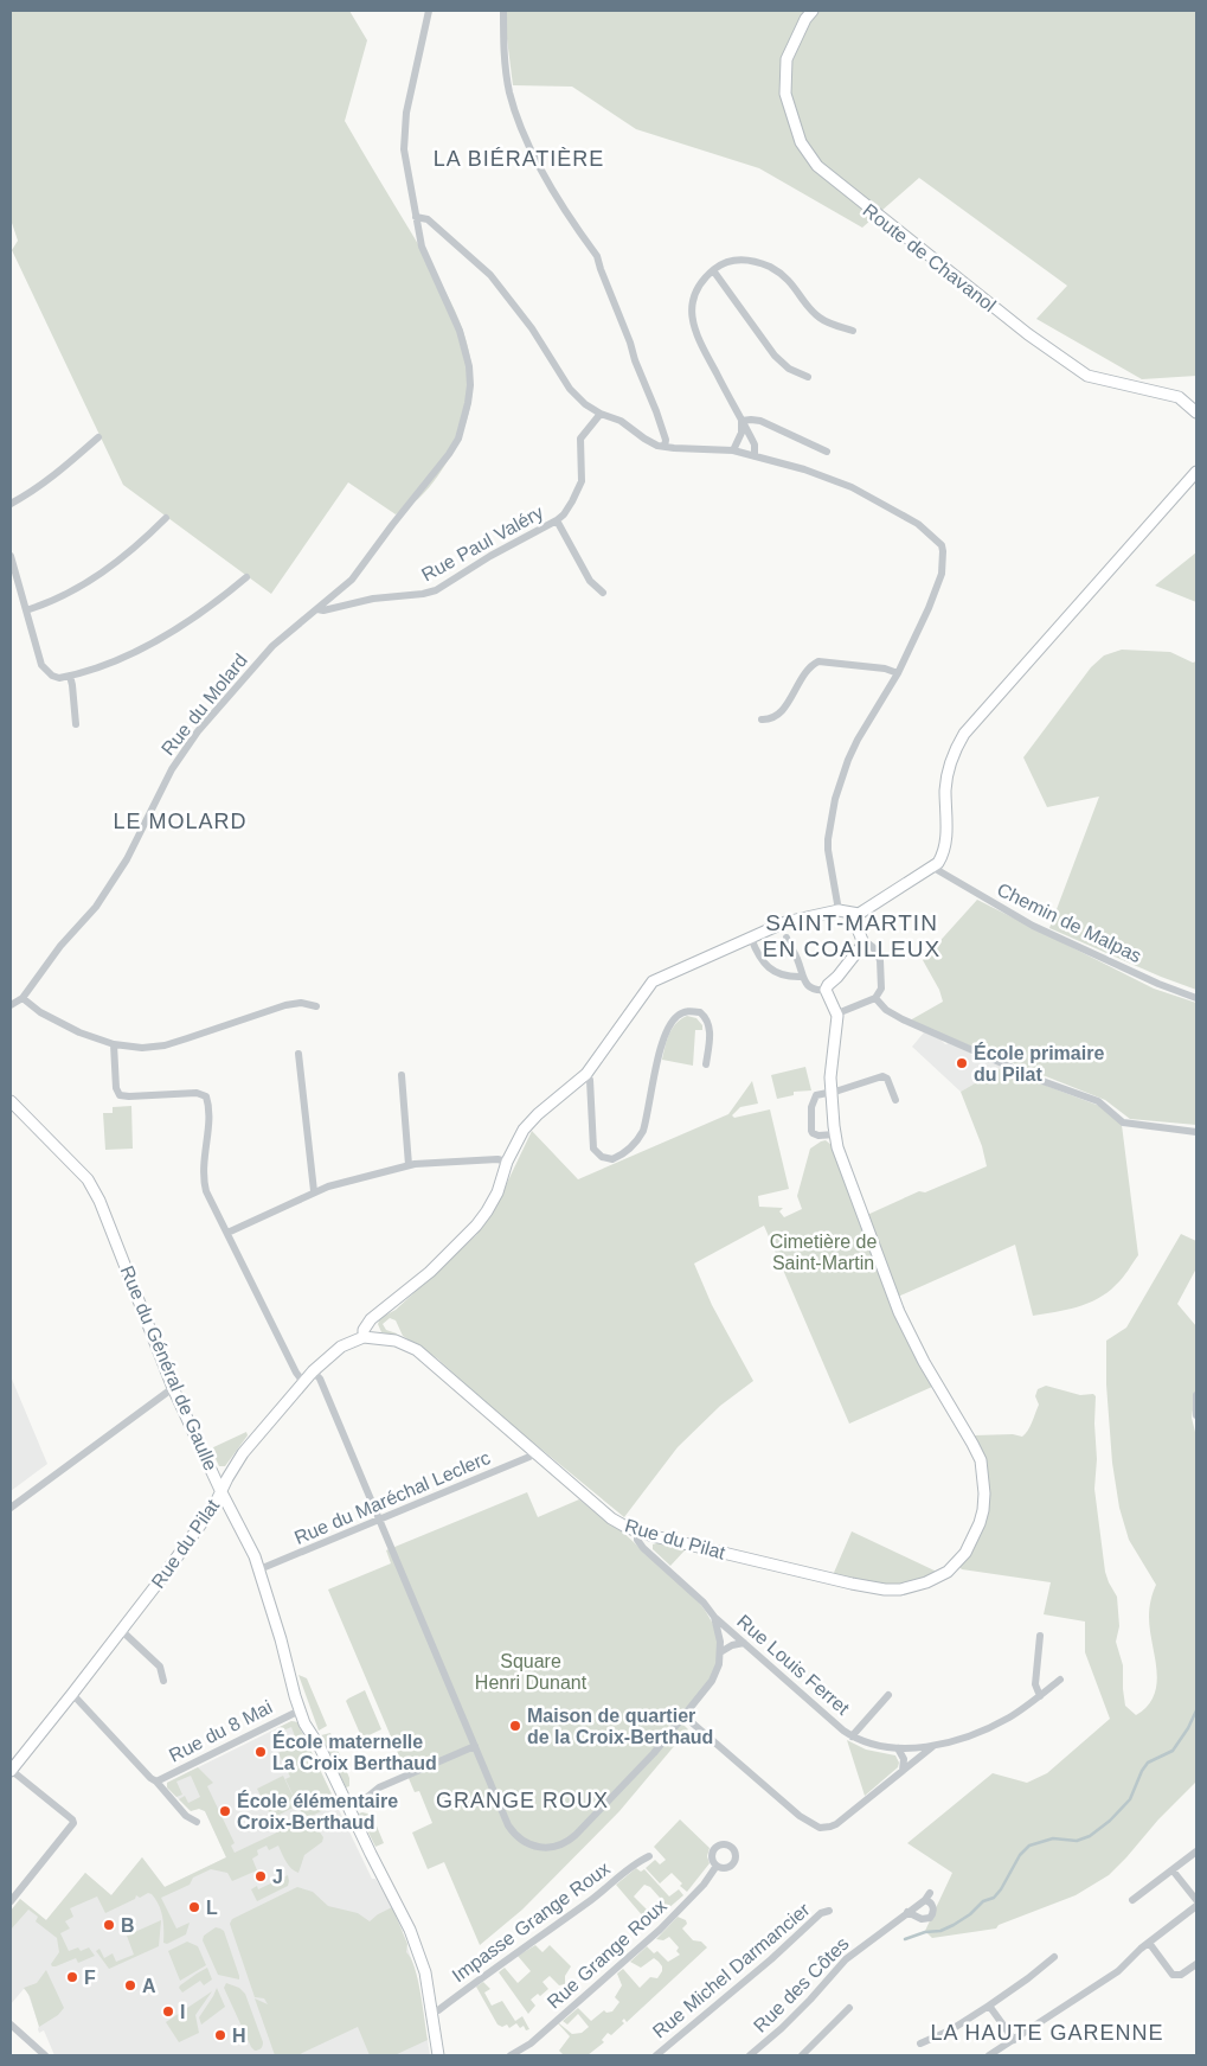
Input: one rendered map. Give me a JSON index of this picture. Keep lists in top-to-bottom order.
{
  "streets": {
    "street": [
      "Route de Chavanol",
      "Rue Paul Valéry",
      "Rue du Molard",
      "Chemin de Malpas",
      "Rue du Général de Gaulle",
      "Rue du Maréchal Leclerc",
      "Rue du Pilat",
      "Rue Louis Ferret",
      "Rue du 8 Mai",
      "Impasse Grange Roux",
      "Rue Grange Roux",
      "Rue Michel Darmancier",
      "Rue des Côtes"
    ]
  },
  "crossings": [
    ["Rue Paul Valéry", "Rue du Molard"],
    ["Rue du Général de Gaulle", "Rue du Maréchal Leclerc"],
    ["Rue du Général de Gaulle", "Rue du Pilat"],
    ["Rue du Général de Gaulle", "Rue du 8 Mai"],
    ["Rue du Général de Gaulle", "Impasse Grange Roux"],
    ["Rue du Maréchal Leclerc", "Rue du Pilat"],
    ["Rue du Pilat", "Rue Louis Ferret"],
    ["Rue du Pilat", "Rue du 8 Mai"]
  ],
  "districts": [
    "LA BIÉRATIÈRE",
    "LE MOLARD",
    "SAINT-MARTIN EN COAILLEUX",
    "GRANGE ROUX",
    "LA HAUTE GARENNE"
  ],
  "parks": ["Cimetière de Saint-Martin", "Square Henri Dunant"],
  "places": [
    "École primaire du Pilat",
    "Maison de quartier de la Croix-Berthaud",
    "École maternelle La Croix Berthaud",
    "École élémentaire Croix-Berthaud",
    "J",
    "L",
    "B",
    "F",
    "A",
    "I",
    "H"
  ]
}
